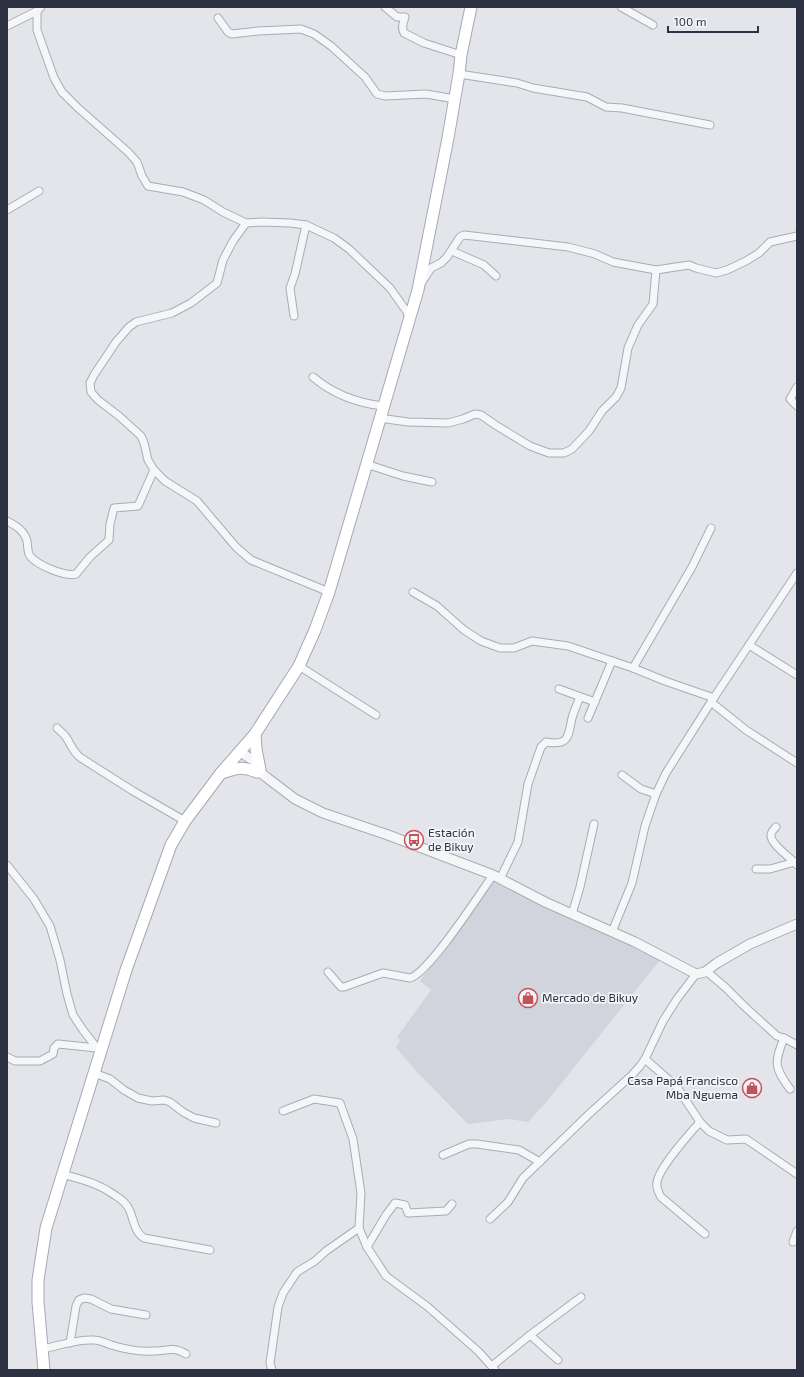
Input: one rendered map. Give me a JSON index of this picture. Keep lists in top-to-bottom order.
{
  "places": {
    "bus stop": ["Estación de Bikuy"],
    "shop": ["Mercado de Bikuy", "Casa Papá Francisco Mba Nguema"]
  },
  "scale_bar": "100 m"
}
